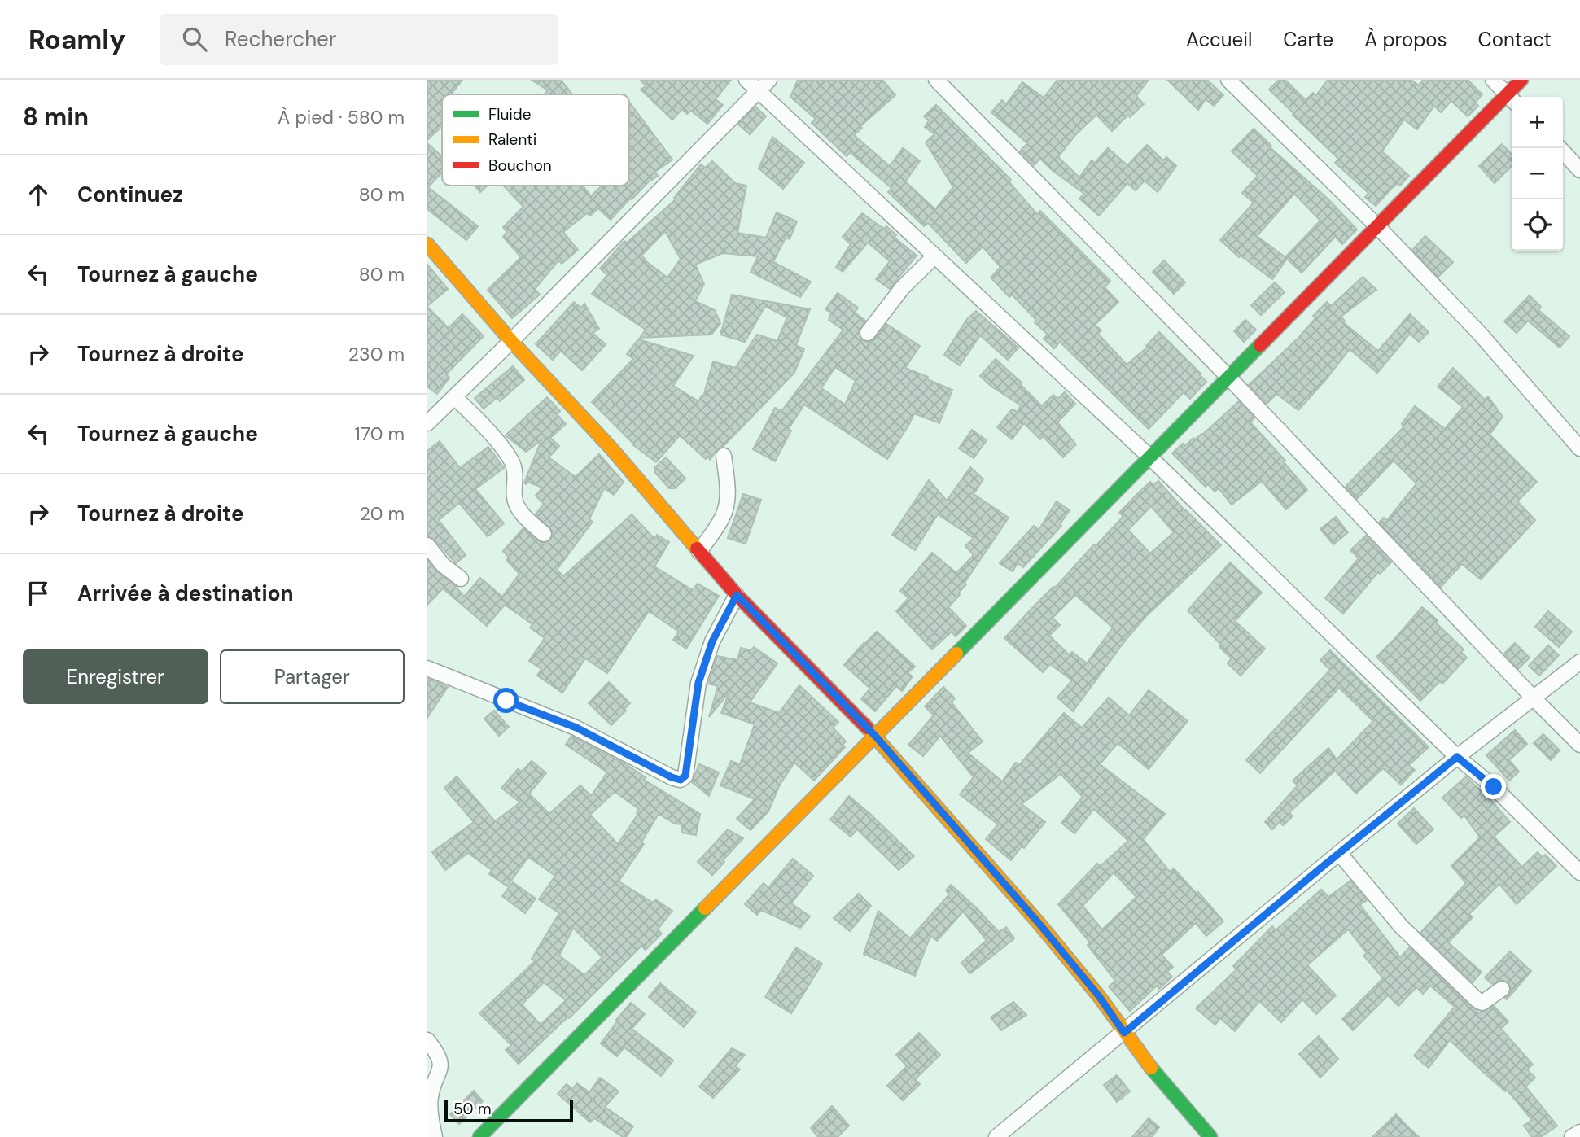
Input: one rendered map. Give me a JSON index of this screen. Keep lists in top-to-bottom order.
{
  "legend": ["Fluide", "Ralenti", "Bouchon"],
  "scale_bar": "50 m",
  "page": {
    "header": "Roamly",
    "search": "Rechercher",
    "nav": [
      "Accueil",
      "Carte",
      "À propos",
      "Contact"
    ],
    "heading": ["8 min", "À pied · 580 m"],
    "map_buttons": ["+", "−"],
    "list": [
      ["Continuez", "80 m"],
      ["Tournez à gauche", "80 m"],
      ["Tournez à droite", "230 m"],
      ["Tournez à gauche", "170 m"],
      ["Tournez à droite", "20 m"],
      "Arrivée à destination"
    ],
    "buttons": ["Enregistrer", "Partager"],
    "scale": "50 m"
  }
}
